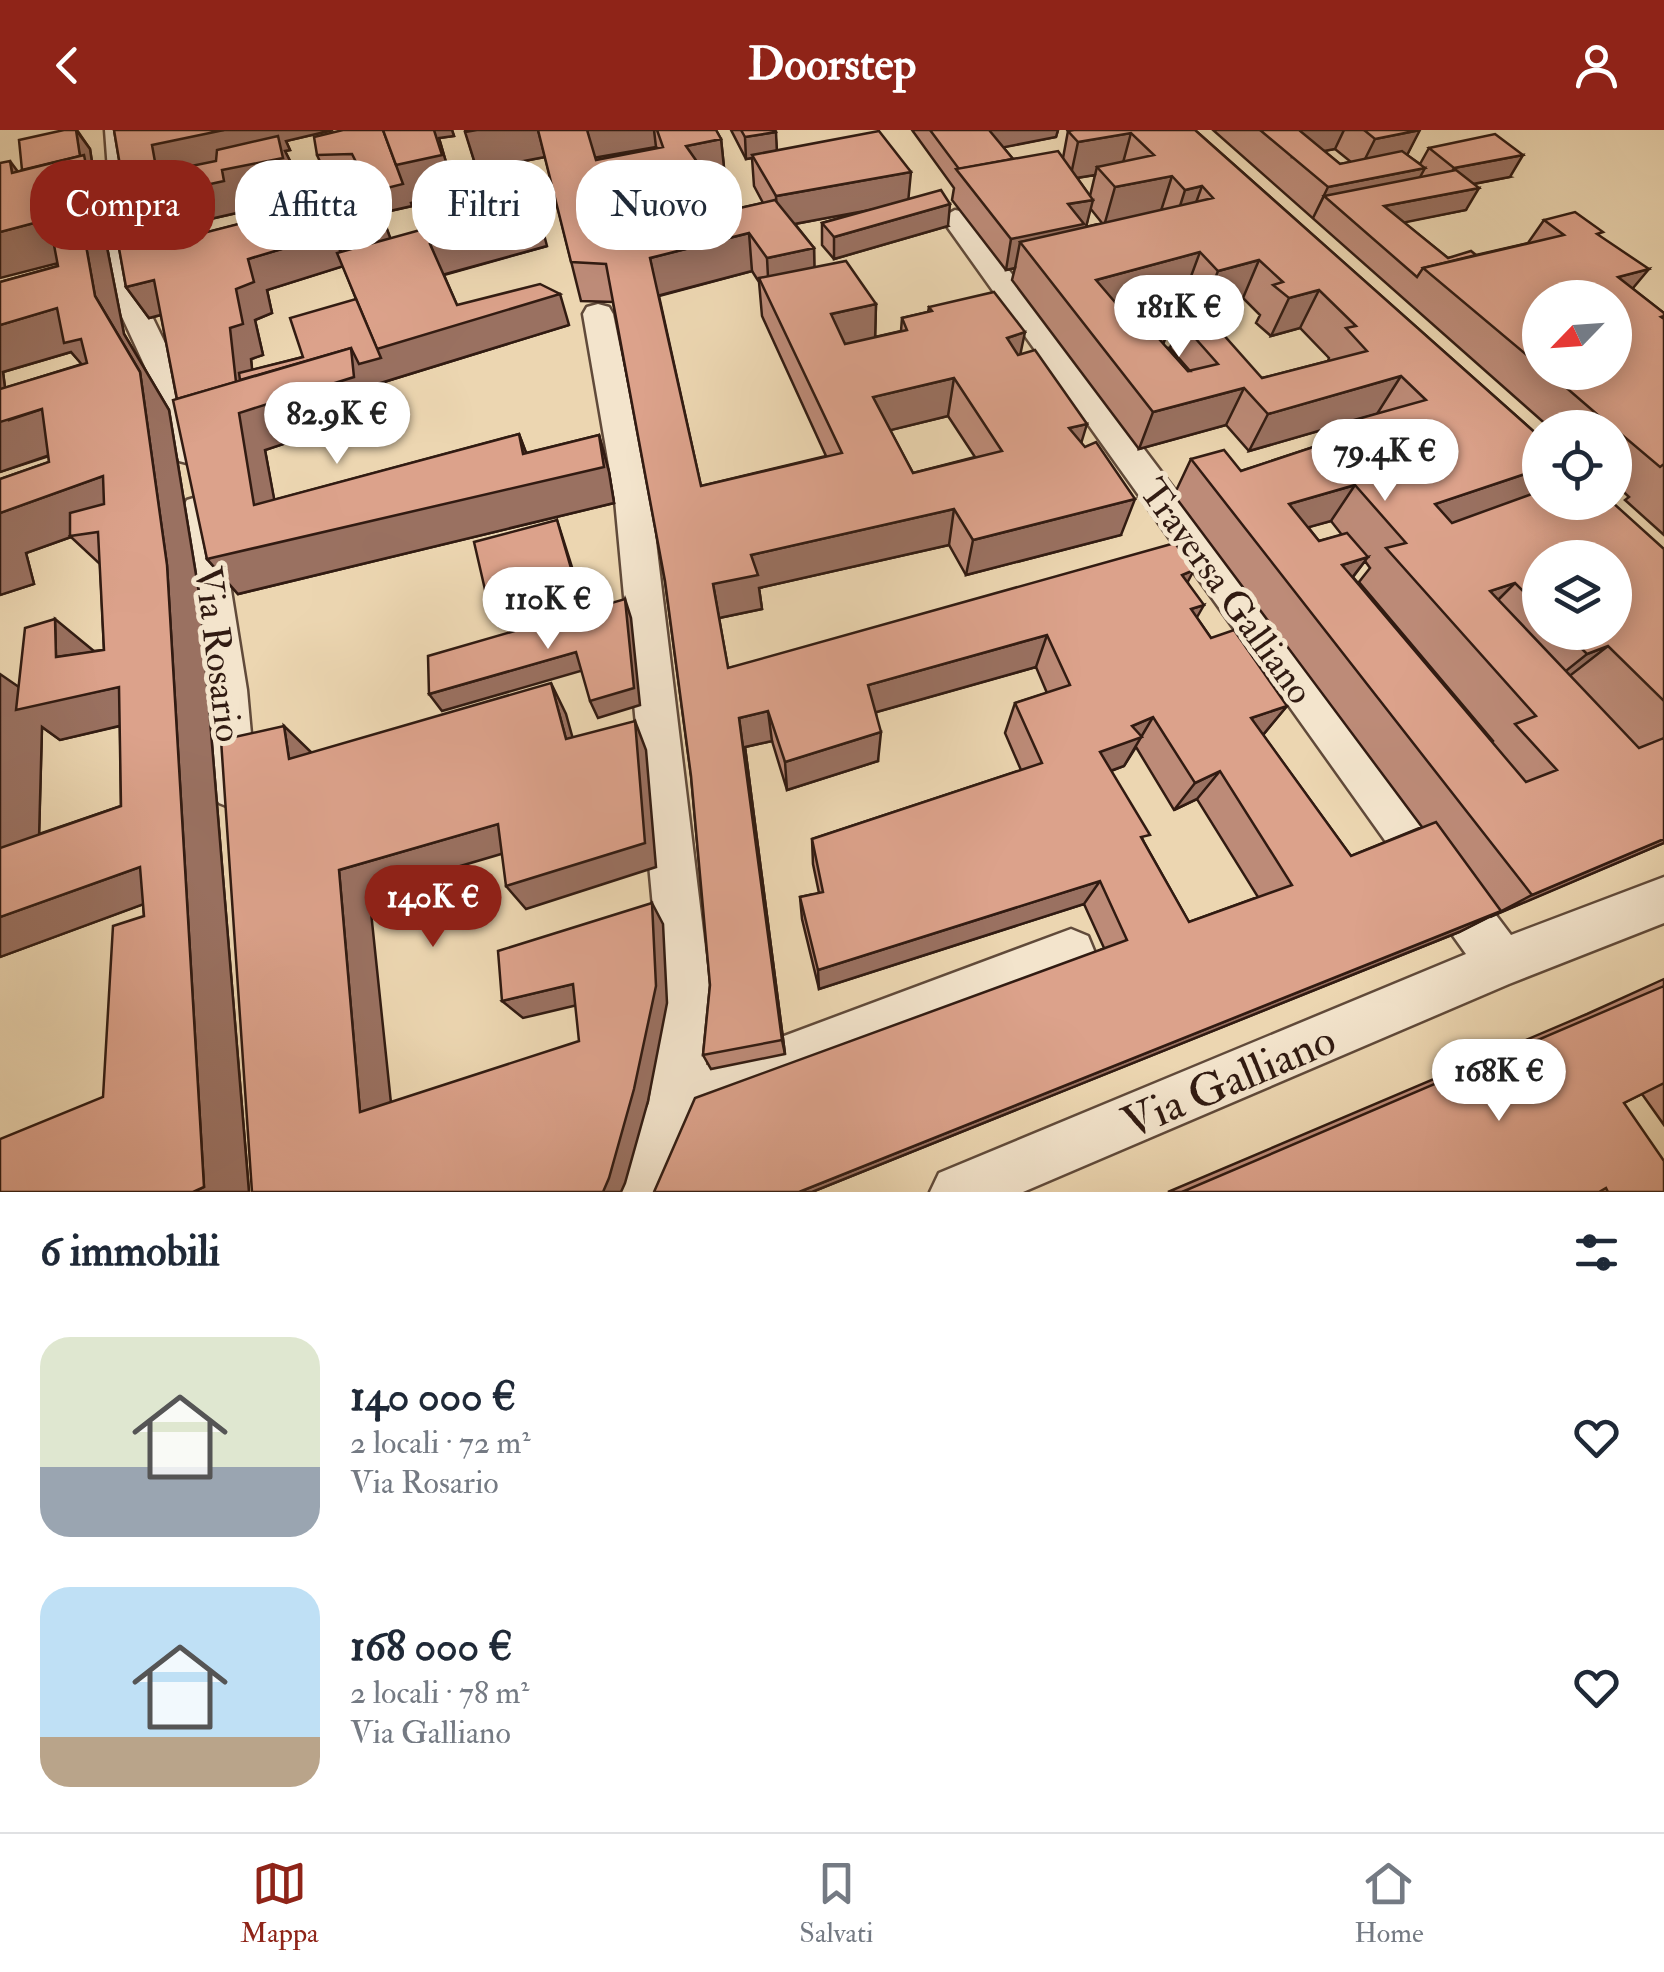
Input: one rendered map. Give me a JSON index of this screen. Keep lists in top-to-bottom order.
{
  "streets": {
    "street": ["Traversa Galliano", "Via Rosario", "Via Galliano"]
  },
  "crossings": [
    ["Traversa Galliano", "Via Galliano"]
  ],
  "north": "bottom left",
  "page": {
    "header": "Doorstep",
    "chip": [
      "Compra",
      "Affitta",
      "Filtri",
      "Nuovo"
    ],
    "price": [
      "181K €",
      "82.9K €",
      "79.4K €",
      "110K €",
      "140K €",
      "168K €"
    ],
    "heading": "6 immobili",
    "list": [
      {
        "name": "140 000 €",
        "note": "2 locali · 72 m² · Via Rosario"
      },
      {
        "name": "168 000 €",
        "note": "2 locali · 78 m² · Via Galliano"
      }
    ],
    "tabs": ["Mappa", "Salvati", "Home"]
  }
}
